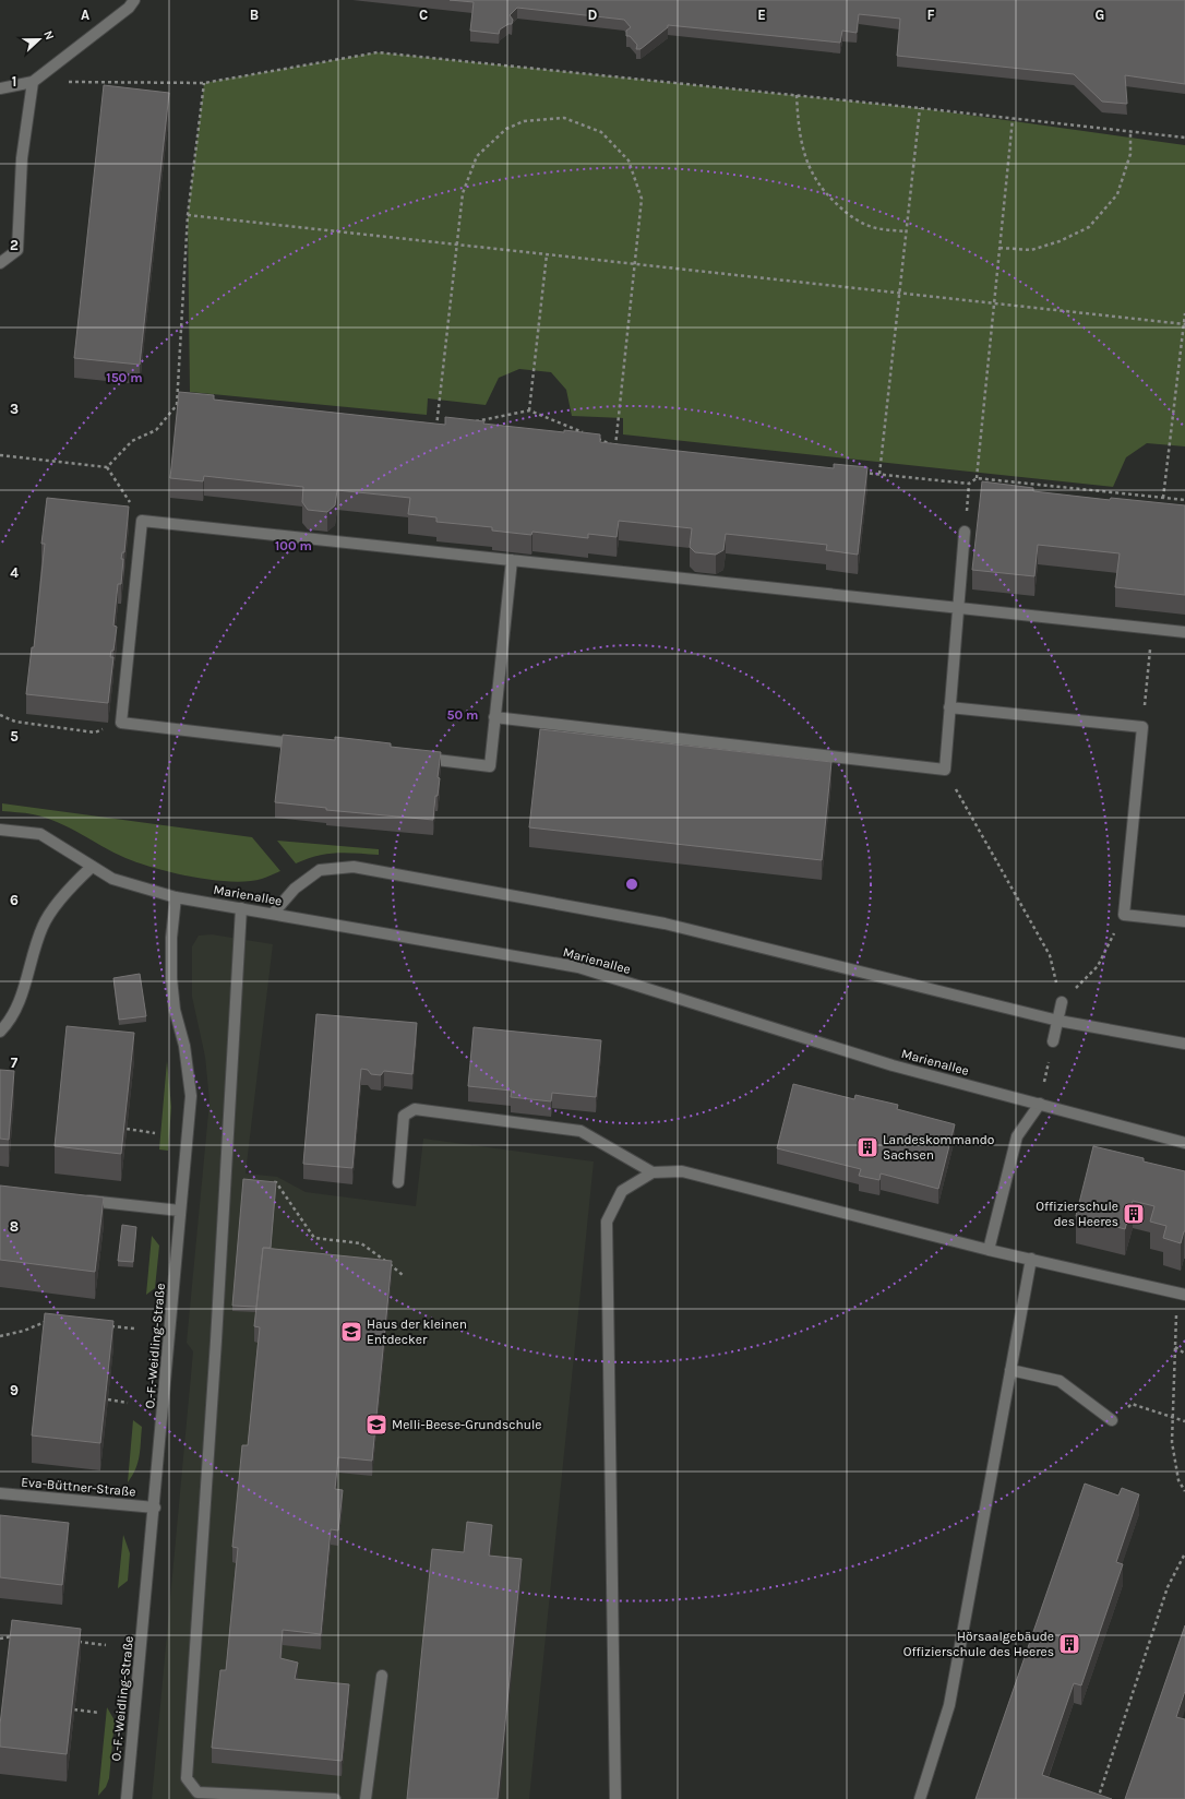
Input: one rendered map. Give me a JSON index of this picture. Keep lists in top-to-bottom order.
{
  "streets": {
    "street": ["Marienallee", "O.-F.-Weidling-Straße", "Eva-Büttner-Straße"]
  },
  "crossings": [
    ["Marienallee", "O.-F.-Weidling-Straße"],
    ["O.-F.-Weidling-Straße", "Eva-Büttner-Straße"]
  ],
  "places": {
    "building": ["Landeskommando Sachsen", "Offizierschule des Heeres", "Hörsaalgebäude Offizierschule des Heeres"],
    "school or university": ["Haus der kleinen Entdecker", "Melli-Beese-Grundschule"]
  },
  "north": "right",
  "grid": {
    "columns": [
      "A",
      "B",
      "C",
      "D",
      "E",
      "F",
      "G"
    ],
    "rows": [
      "1",
      "2",
      "3",
      "4",
      "5",
      "6",
      "7",
      "8",
      "9"
    ]
  },
  "rings": ["150 m", "100 m", "50 m"]
}
